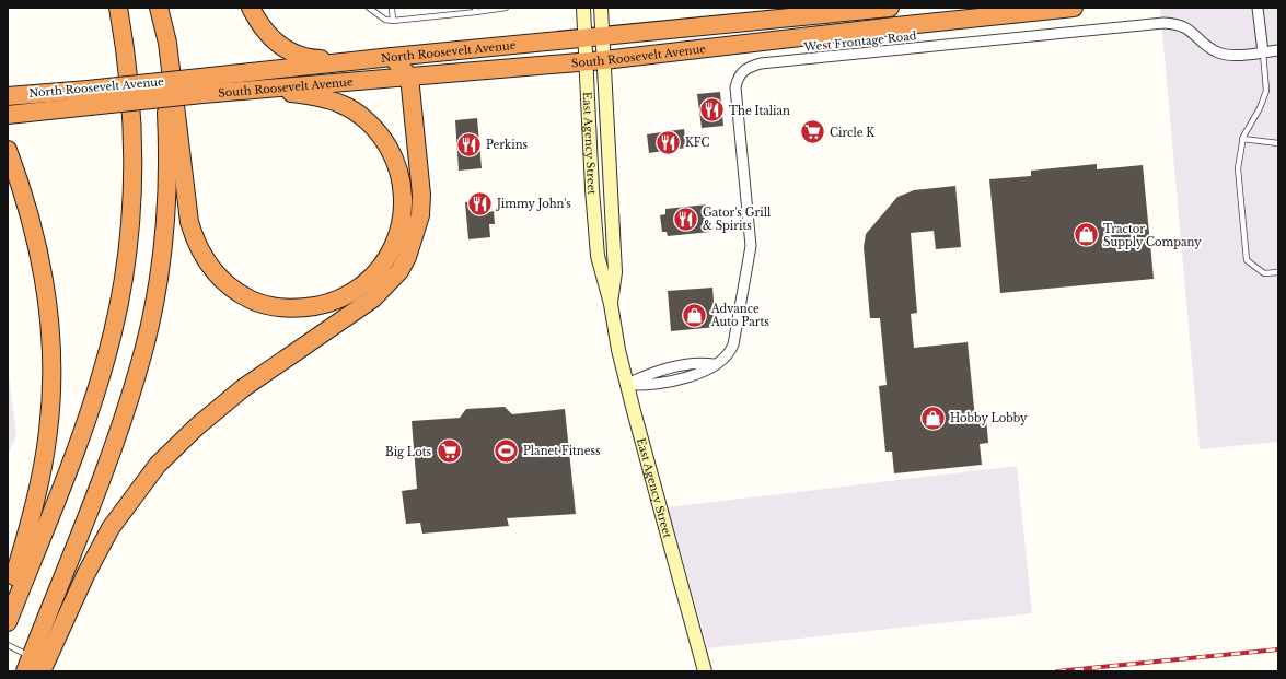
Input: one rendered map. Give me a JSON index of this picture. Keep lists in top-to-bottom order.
{
  "streets": {
    "highway": ["North Roosevelt Avenue", "South Roosevelt Avenue"],
    "main road": ["East Agency Street"],
    "street": ["West Frontage Road"]
  },
  "crossings": [
    ["West Frontage Road", "East Agency Street"],
    ["North Roosevelt Avenue", "South Roosevelt Avenue"],
    ["North Roosevelt Avenue", "East Agency Street"],
    ["South Roosevelt Avenue", "East Agency Street"]
  ],
  "places": {
    "restaurant": [
      "The Italian",
      "KFC",
      "Perkins",
      "Jimmy John's",
      "Gator's Grill & Spirits"
    ],
    "supermarket": ["Circle K", "Big Lots"],
    "shop": ["Tractor Supply Company", "Advance Auto Parts", "Hobby Lobby"],
    "sports": ["Planet Fitness"]
  }
}
